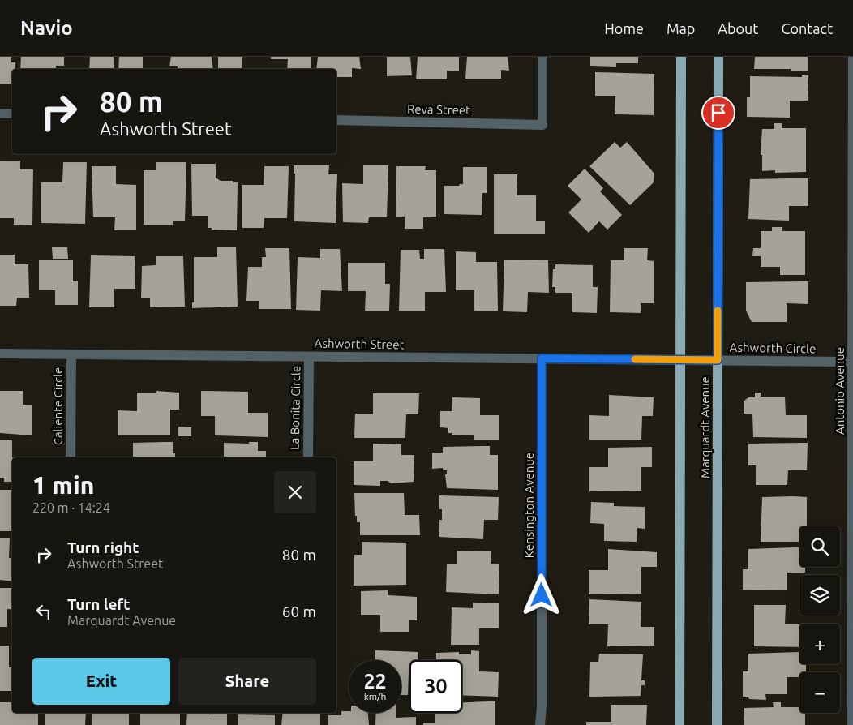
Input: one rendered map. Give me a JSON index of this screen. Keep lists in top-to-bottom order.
{
  "streets": {
    "main road": ["Marquardt Avenue"],
    "street": [
      "Reva Street",
      "Ashworth Street",
      "Ashworth Circle",
      "Antonio Avenue",
      "Caliente Circle",
      "La Bonita Circle",
      "Kensington Avenue"
    ]
  },
  "crossings": [
    ["Ashworth Street", "Ashworth Circle"],
    ["Ashworth Street", "Caliente Circle"],
    ["Ashworth Street", "La Bonita Circle"],
    ["Ashworth Street", "Marquardt Avenue"],
    ["Ashworth Street", "Kensington Avenue"],
    ["Ashworth Circle", "Antonio Avenue"],
    ["Ashworth Circle", "Marquardt Avenue"]
  ],
  "page": {
    "header": "Navio",
    "nav": [
      "Home",
      "Map",
      "About",
      "Contact"
    ],
    "turn": ["80 m", "Ashworth Street"],
    "heading": ["1 min", "220 m · 14:24"],
    "map_buttons": ["+", "−"],
    "list": [
      {
        "name": "Turn right",
        "note": "Ashworth Street",
        "value": "80 m"
      },
      {
        "name": "Turn left",
        "note": "Marquardt Avenue",
        "value": "60 m"
      }
    ],
    "buttons": ["Exit", "Share"],
    "speed": "22 km/h",
    "limit": "30"
  }
}
